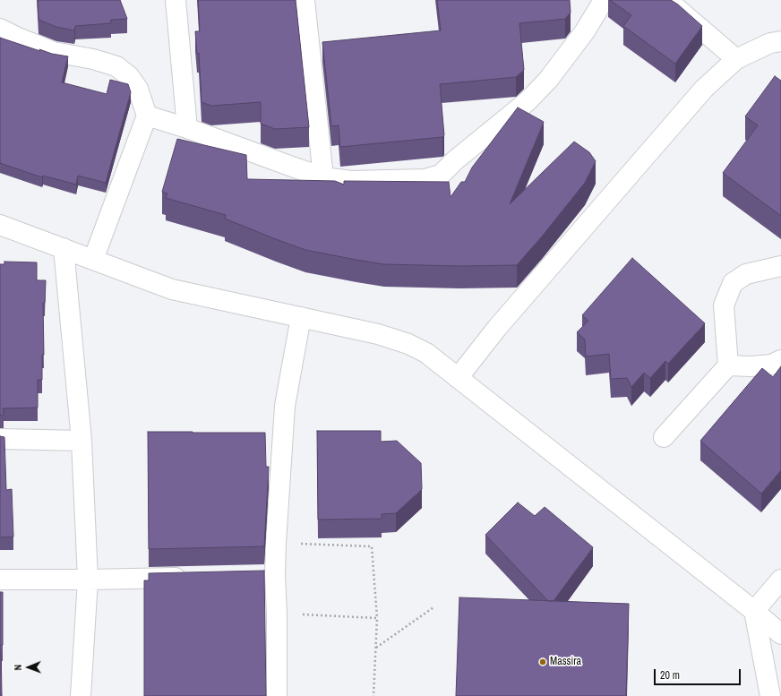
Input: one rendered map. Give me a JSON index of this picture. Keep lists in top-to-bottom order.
{
  "places": ["Massira"],
  "scale_bar": "20 m",
  "north": "left"
}
